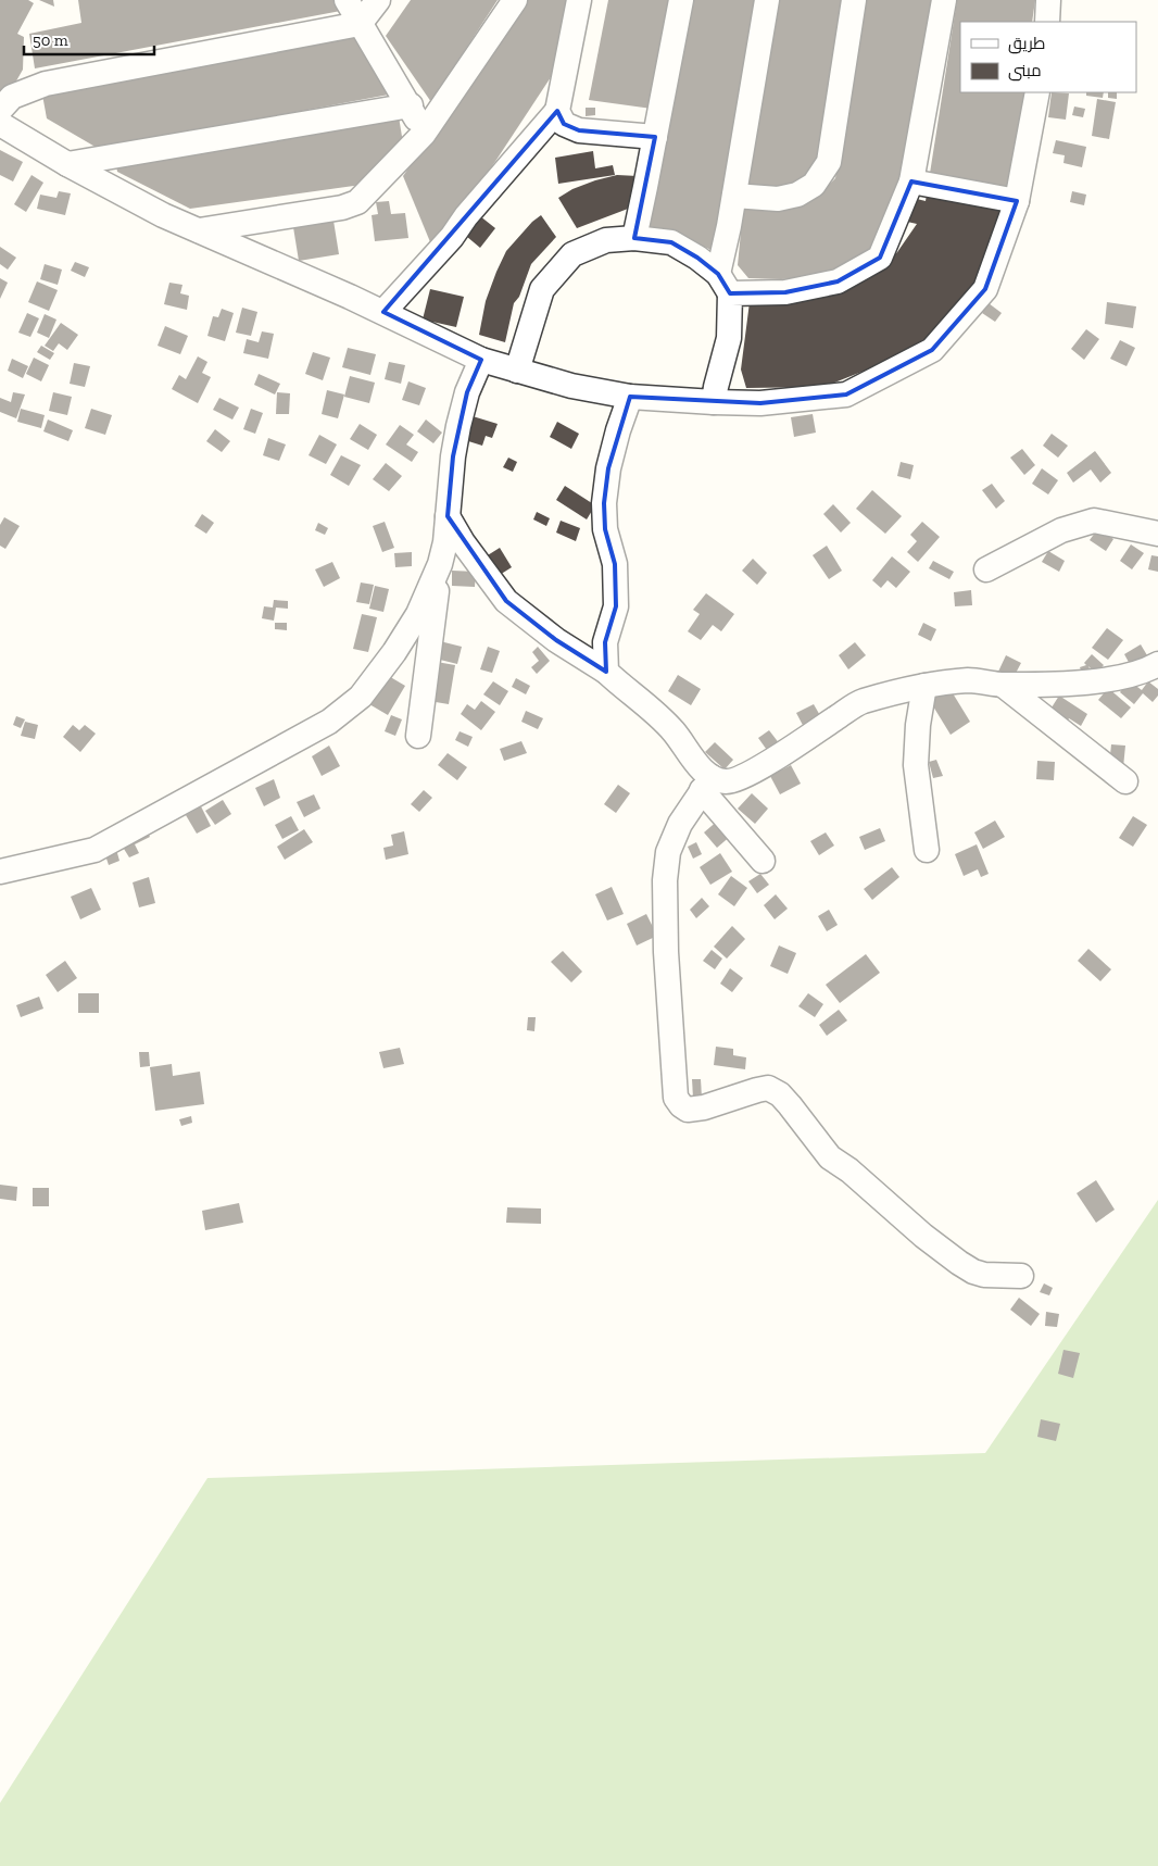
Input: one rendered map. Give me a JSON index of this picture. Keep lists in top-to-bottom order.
{
  "legend": ["طريق", "مبنى"],
  "scale_bar": "50 m"
}
